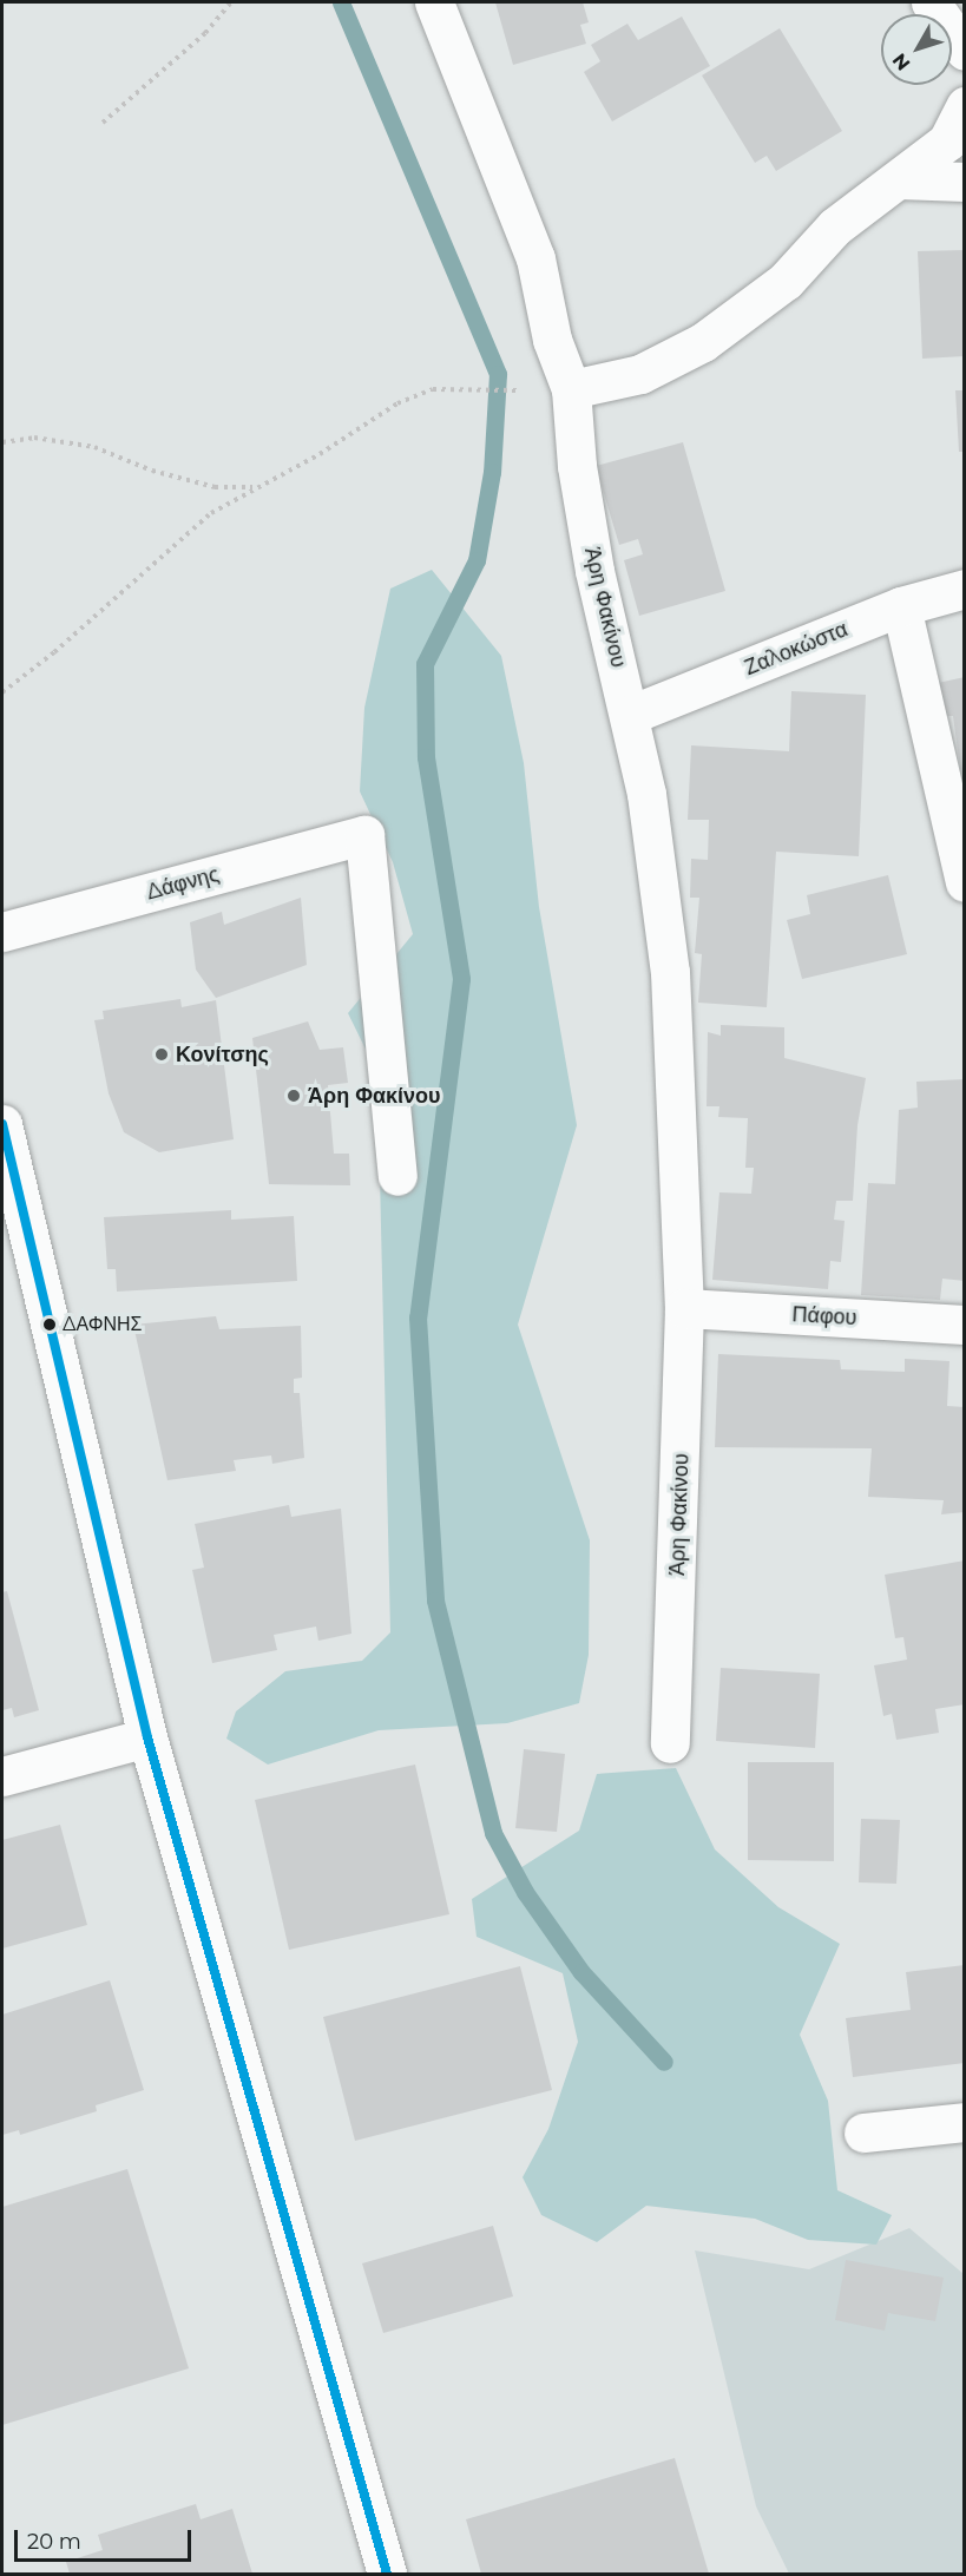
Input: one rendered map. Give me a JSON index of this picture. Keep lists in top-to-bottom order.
{
  "streets": {
    "street": [
      "Άρη Φακίνου",
      "Ζαλοκώστα",
      "Δάφνης",
      "Πάφου"
    ]
  },
  "crossings": [
    ["Άρη Φακίνου", "Ζαλοκώστα"],
    ["Άρη Φακίνου", "Πάφου"]
  ],
  "places": ["Κονίτσης", "Άρη Φακίνου", "ΔΑΦΝΗΣ"],
  "scale_bar": "20 m",
  "north": "bottom left"
}
